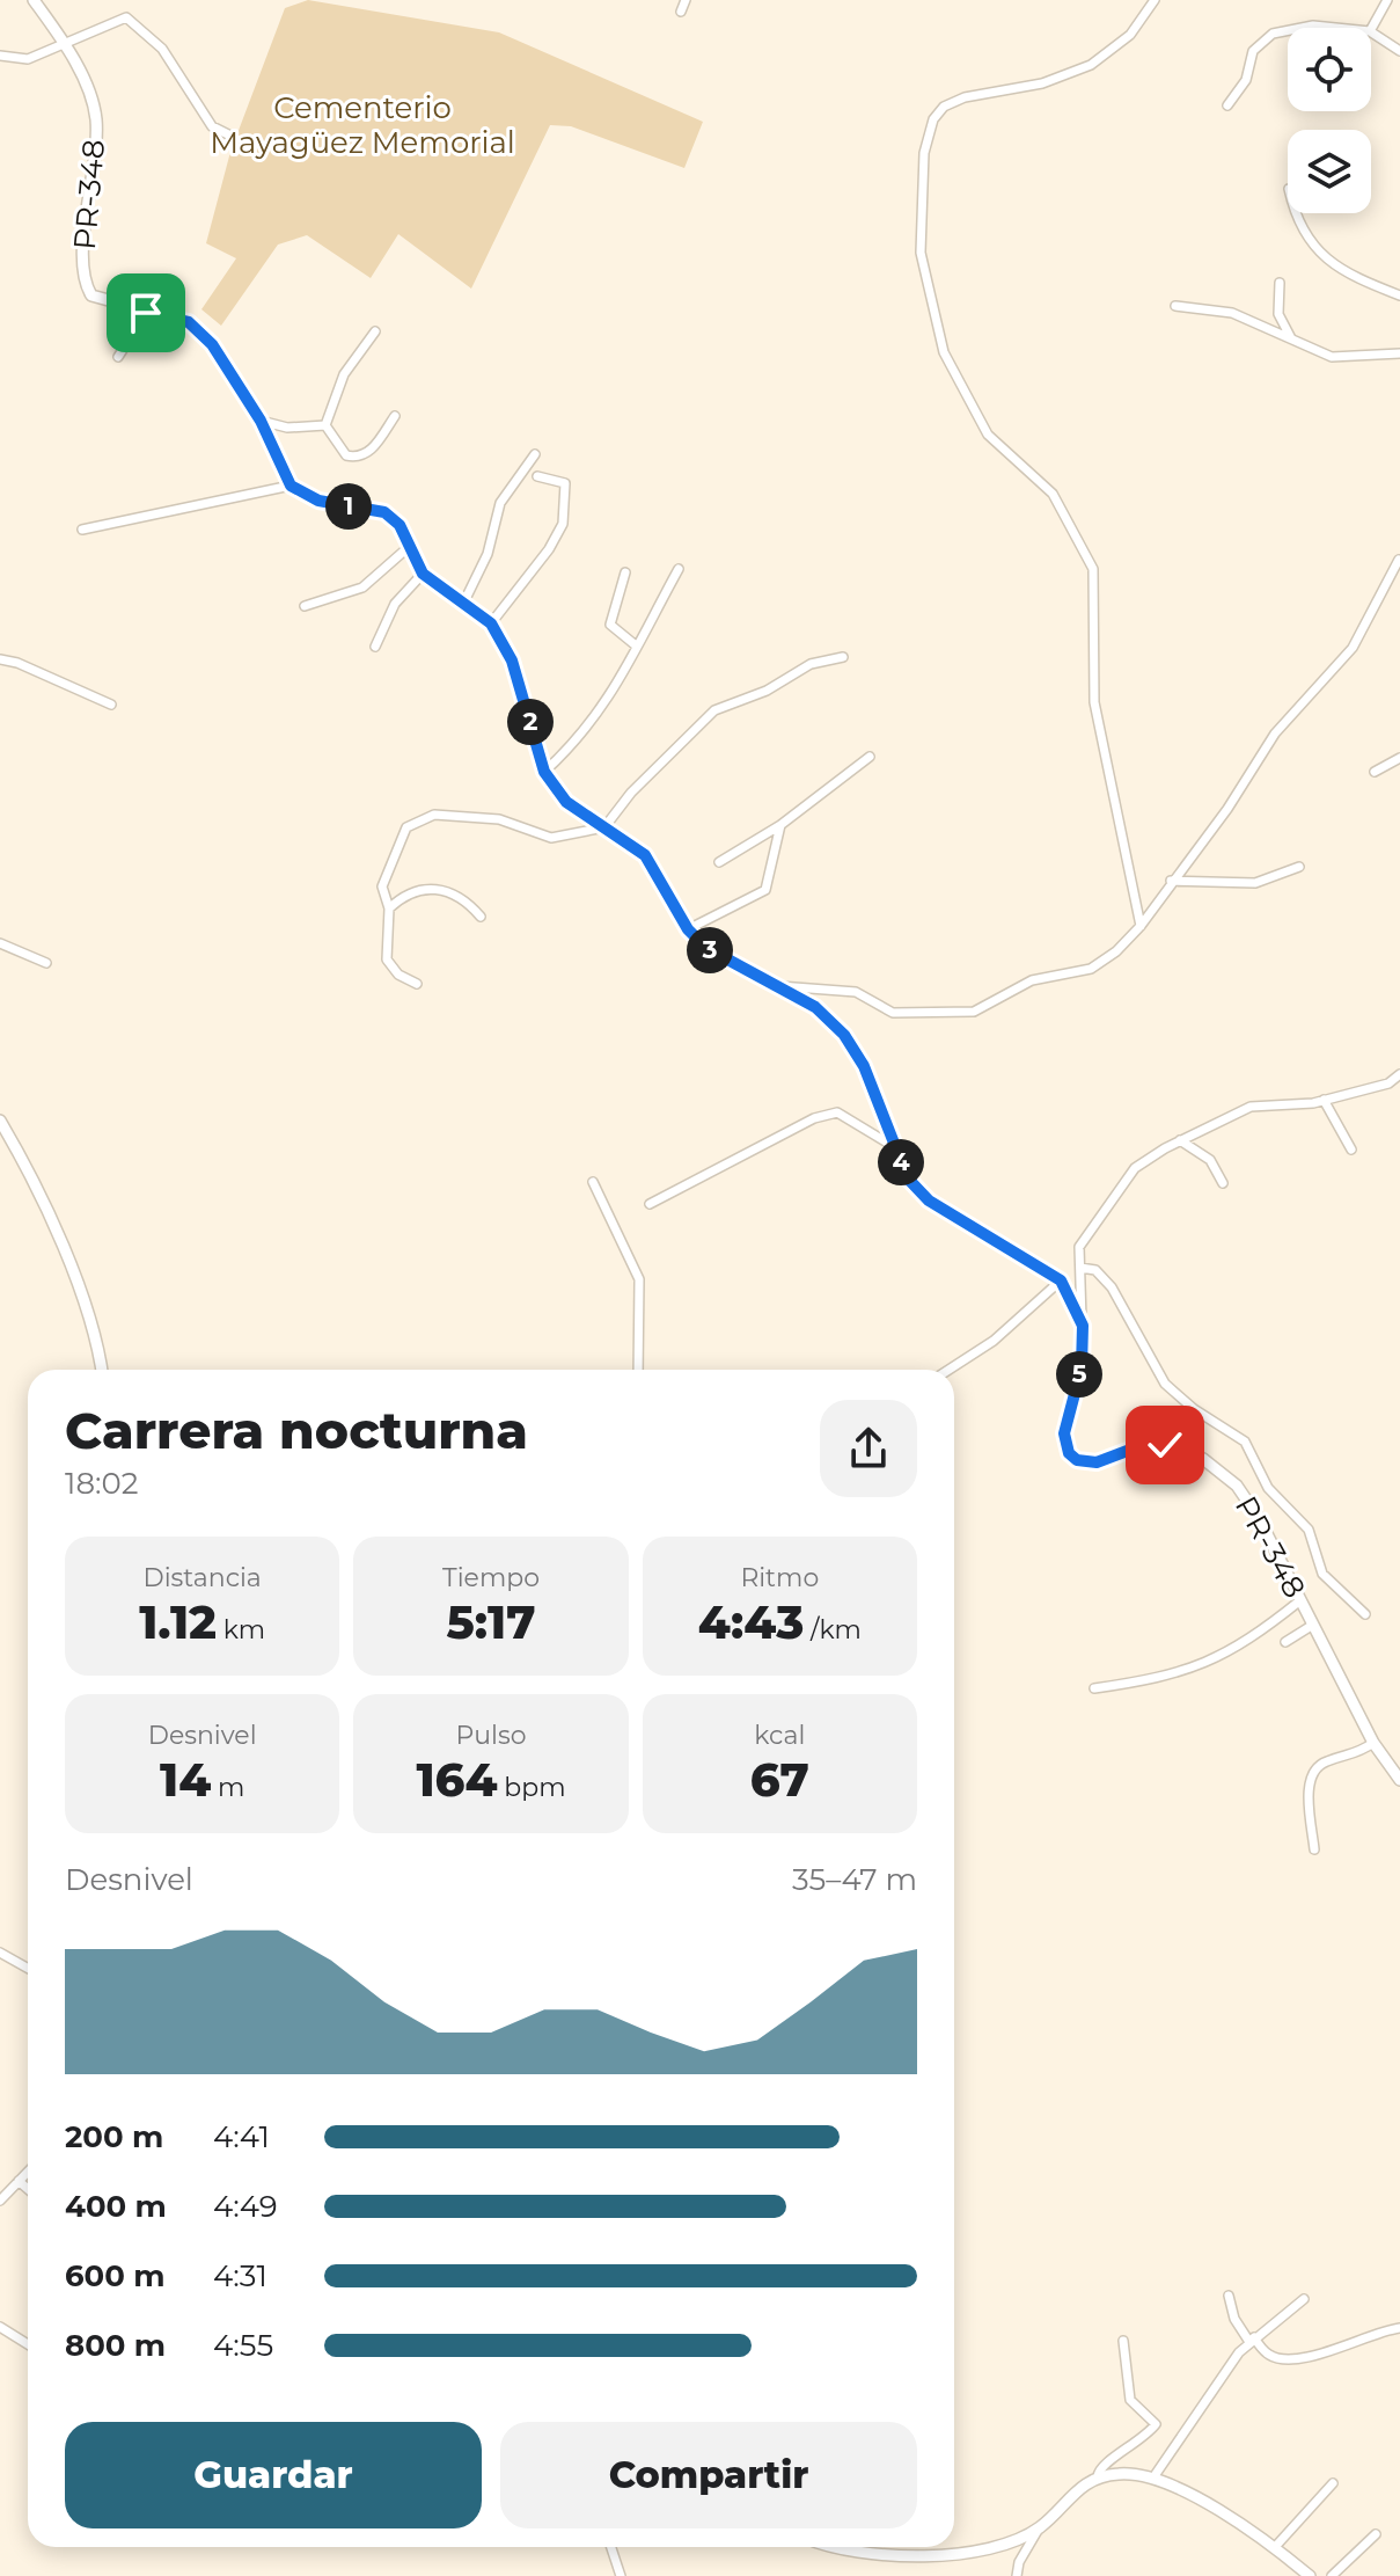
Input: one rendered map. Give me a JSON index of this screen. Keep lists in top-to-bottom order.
{
  "streets": {
    "street": ["PR-348"]
  },
  "parks": ["Cementerio Mayagüez Memorial"],
  "page": {
    "pins": [
      "1",
      "2",
      "3",
      "4",
      "5"
    ],
    "heading": ["Carrera nocturna", "18:02"],
    "stats": [
      ["Distancia", "1.12 km"],
      ["Tiempo", "5:17"],
      ["Ritmo", "4:43 /km"],
      ["Desnivel", "14 m"],
      ["Pulso", "164 bpm"],
      ["kcal", "67"]
    ],
    "chart": ["Desnivel", "35–47 m"],
    "list": [
      {
        "name": "200 m",
        "note": "4:41"
      },
      {
        "name": "400 m",
        "note": "4:49"
      },
      {
        "name": "600 m",
        "note": "4:31"
      },
      {
        "name": "800 m",
        "note": "4:55"
      }
    ],
    "buttons": ["Guardar", "Compartir"]
  }
}
